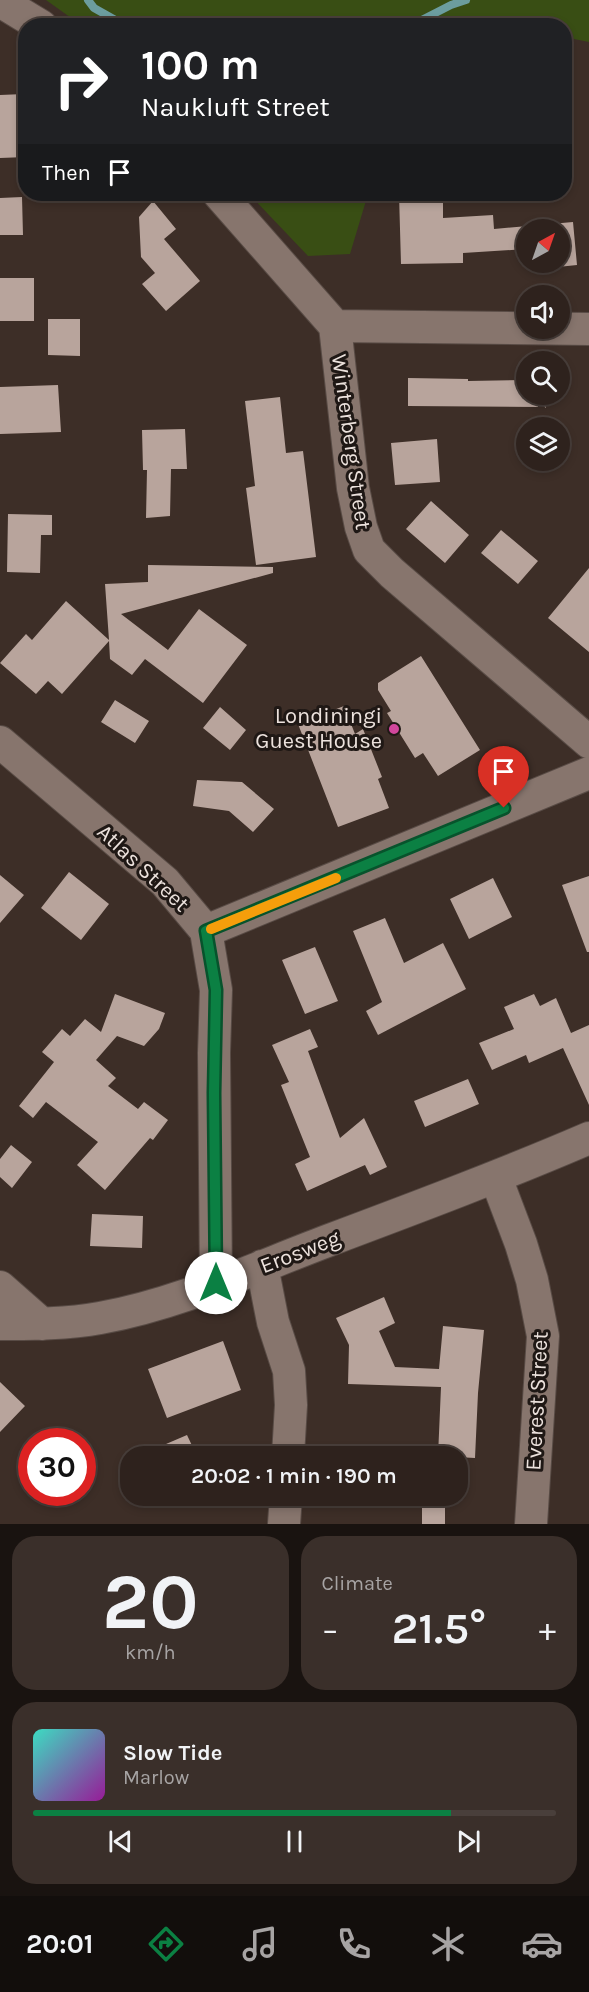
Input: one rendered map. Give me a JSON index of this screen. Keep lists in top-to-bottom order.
{
  "streets": {
    "street": [
      "Winterberg Street",
      "Atlas Street",
      "Erosweg",
      "Everest Street"
    ]
  },
  "crossings": [
    ["Atlas Street", "Erosweg"],
    ["Erosweg", "Everest Street"]
  ],
  "places": ["Londiningi Guest House"],
  "north": "top right",
  "page": {
    "turn": ["100 m", "Naukluft Street"],
    "then": "Then",
    "limit": "30",
    "trip": "20:02 · 1 min · 190 m",
    "tile": [
      ["20", "km/h"],
      "Climate"
    ],
    "heat": ["−", "21.5°", "+"],
    "song": ["Slow Tide", "Marlow"],
    "tabs": "20:01"
  }
}
